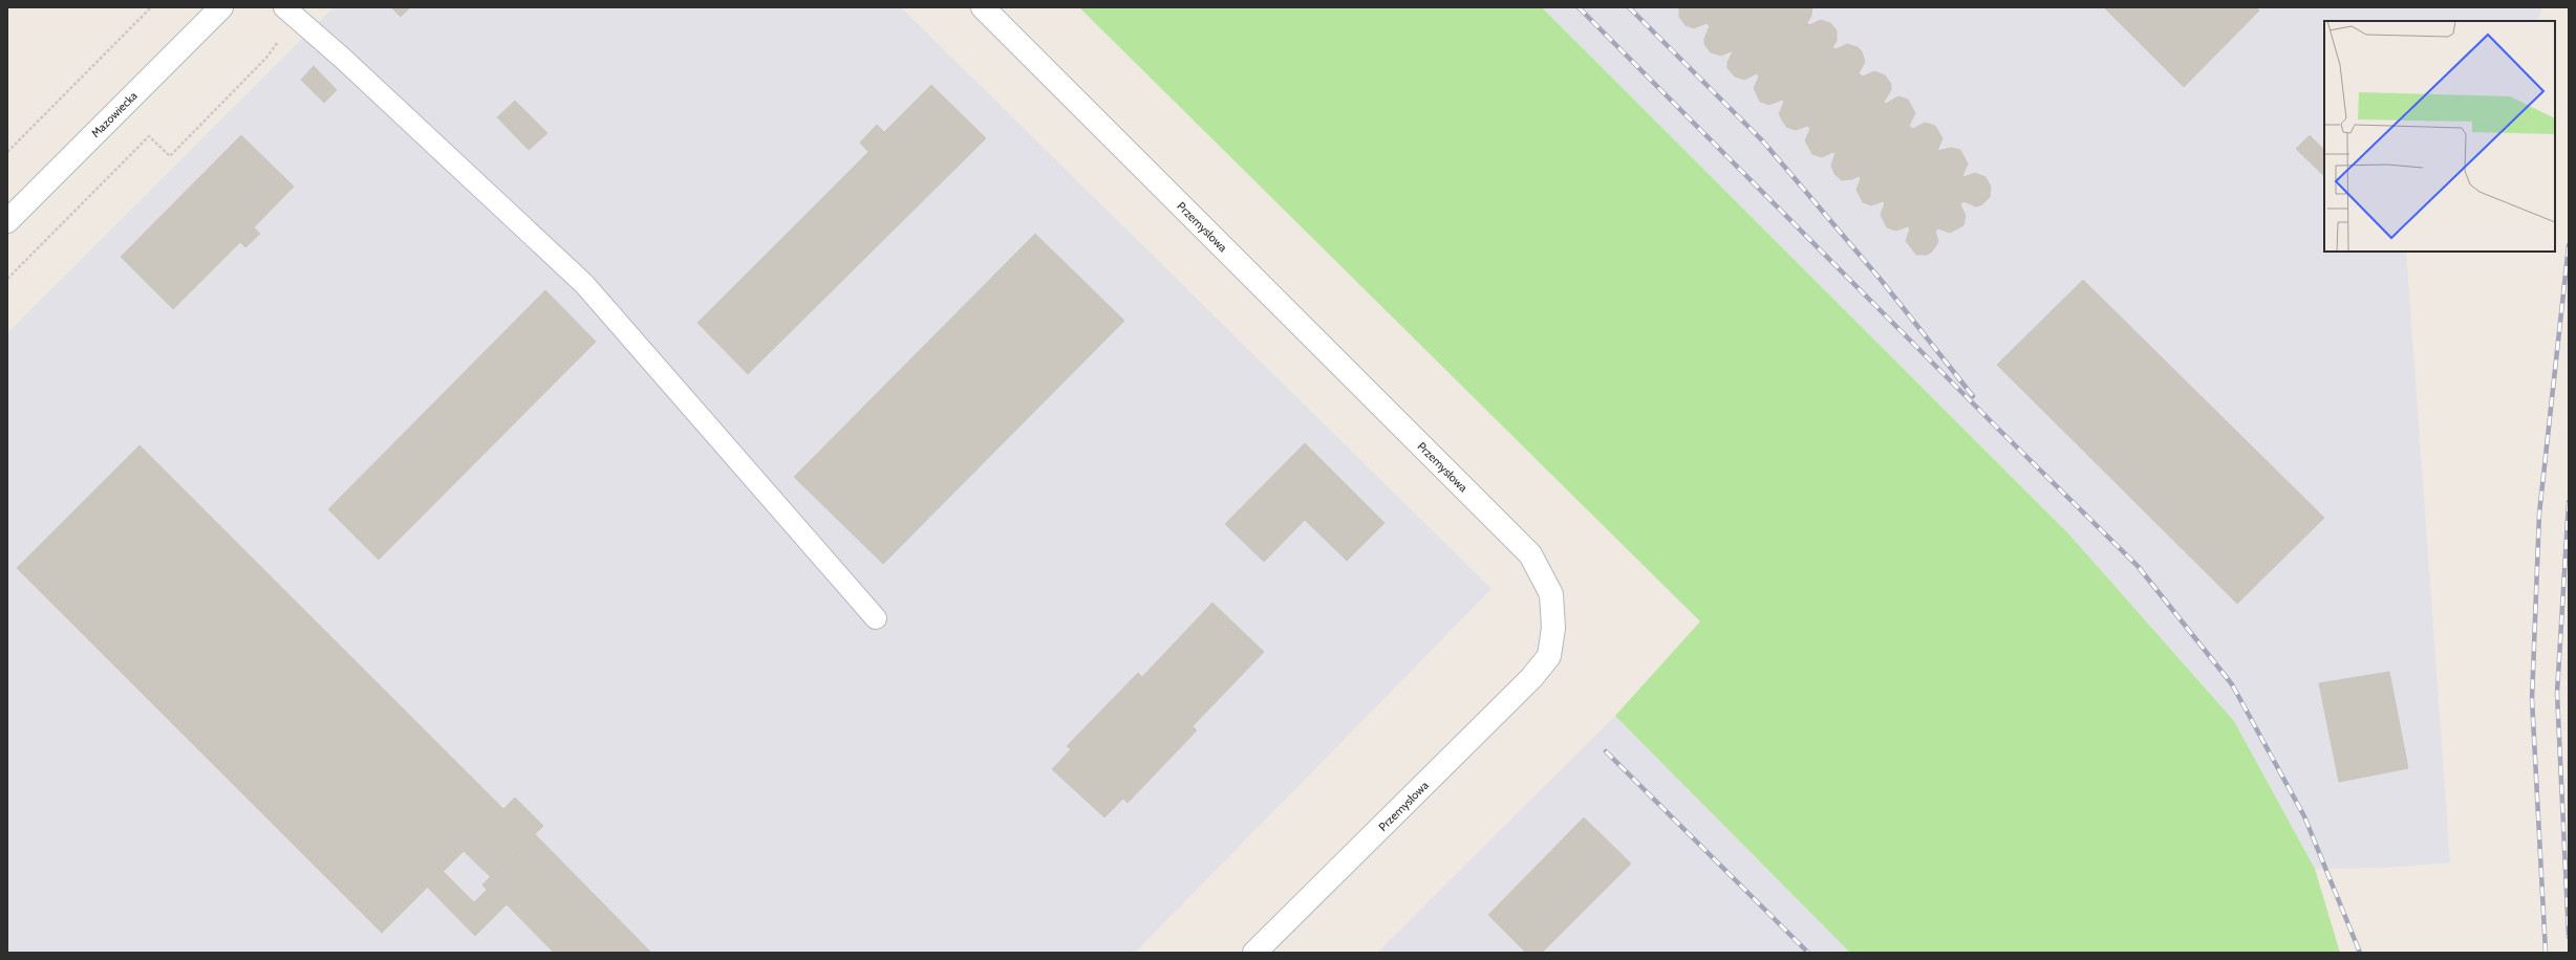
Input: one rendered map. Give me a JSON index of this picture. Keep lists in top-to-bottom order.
{
  "streets": {
    "street": ["Mazowiecka", "Przemysłowa"]
  }
}
